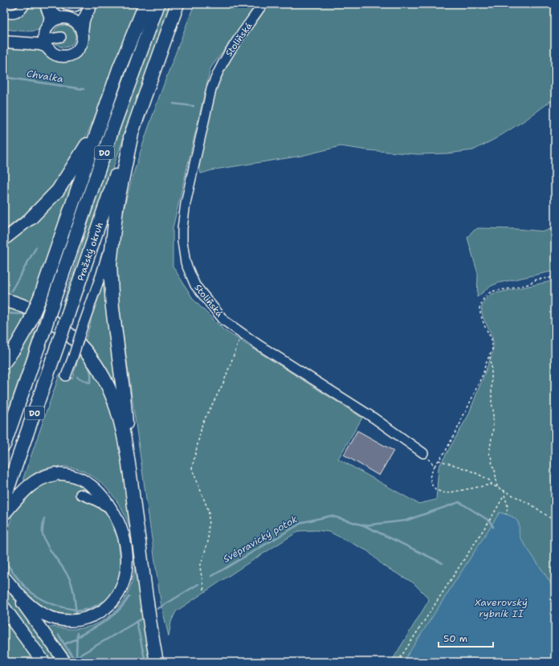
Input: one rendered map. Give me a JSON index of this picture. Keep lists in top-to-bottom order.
{
  "streets": {
    "highway": ["D0", "Pražský okruh"],
    "lane": ["Stoliňská"]
  },
  "water": ["Chvalka", "Svépravický potok", "Xaverovský rybník II"],
  "scale_bar": "50 m"
}
